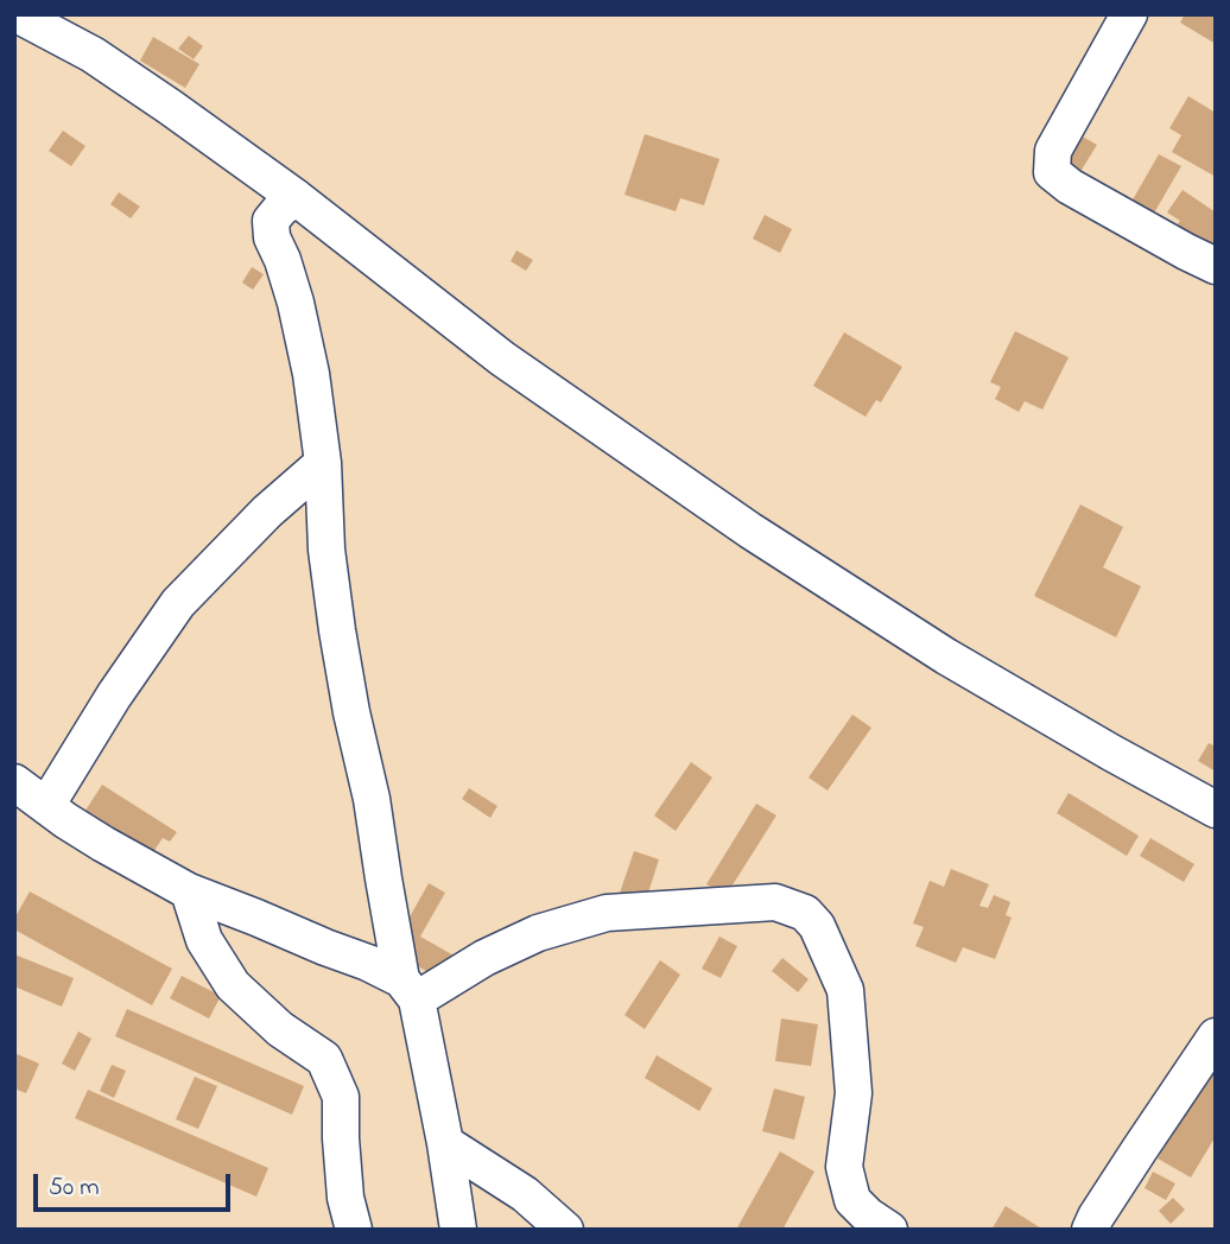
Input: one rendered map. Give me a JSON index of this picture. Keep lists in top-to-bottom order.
{
  "scale_bar": "50 m"
}
